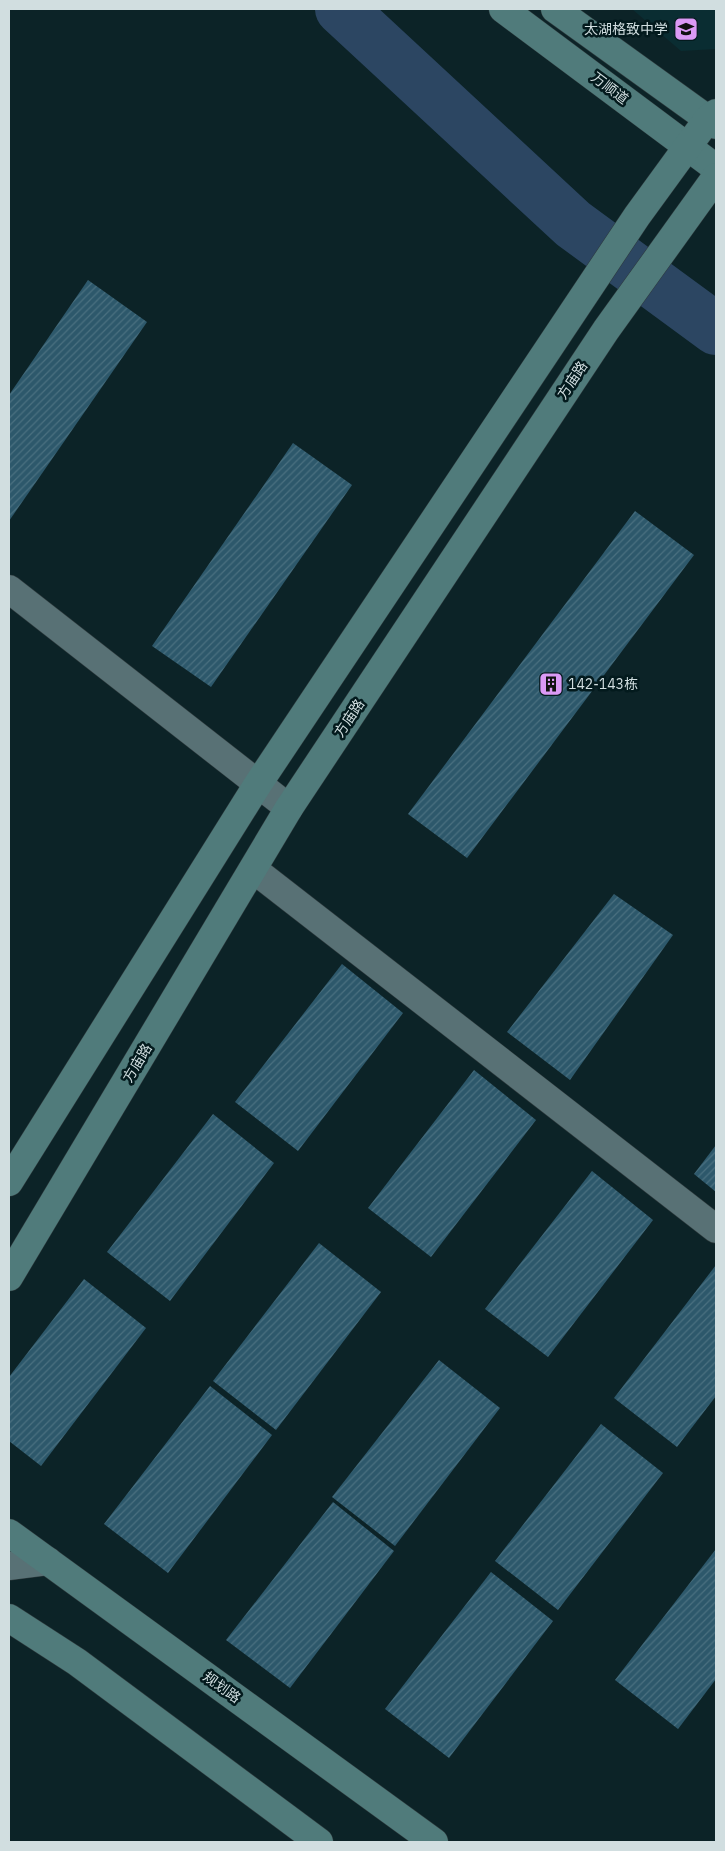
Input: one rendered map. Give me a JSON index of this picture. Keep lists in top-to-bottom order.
{
  "streets": {
    "street": ["万顺道", "方庙路", "规划路"]
  },
  "places": {
    "school or university": ["太湖格致中学"],
    "building": ["142-143栋"]
  }
}
